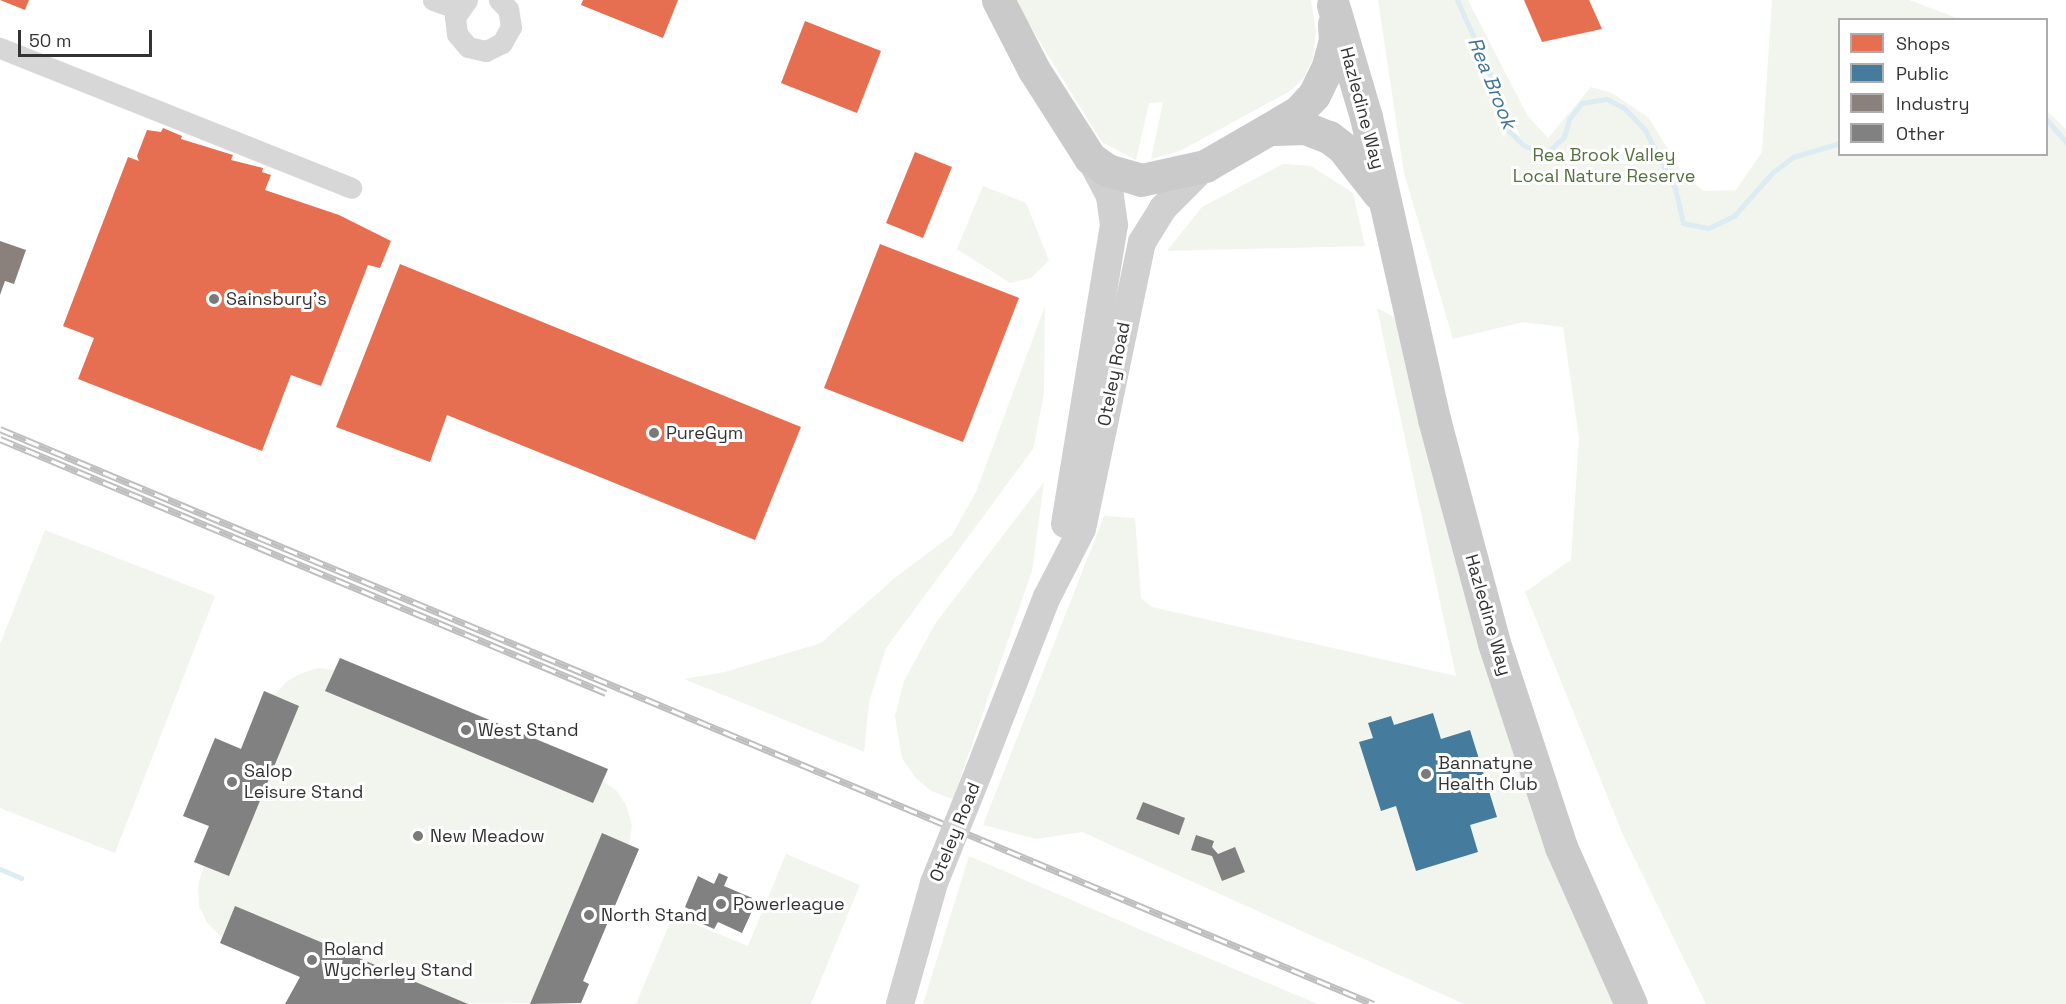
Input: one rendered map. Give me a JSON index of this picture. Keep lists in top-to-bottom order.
{
  "streets": {
    "main road": ["Hazledine Way", "Oteley Road"]
  },
  "water": ["Rea Brook"],
  "parks": ["Rea Brook Valley Local Nature Reserve"],
  "places": [
    "Sainsbury's",
    "PureGym",
    "West Stand",
    "Bannatyne Health Club",
    "Salop Leisure Stand",
    "New Meadow",
    "Powerleague",
    "North Stand",
    "Roland Wycherley Stand"
  ],
  "legend": [
    "Shops",
    "Public",
    "Industry",
    "Other"
  ],
  "scale_bar": "50 m"
}
